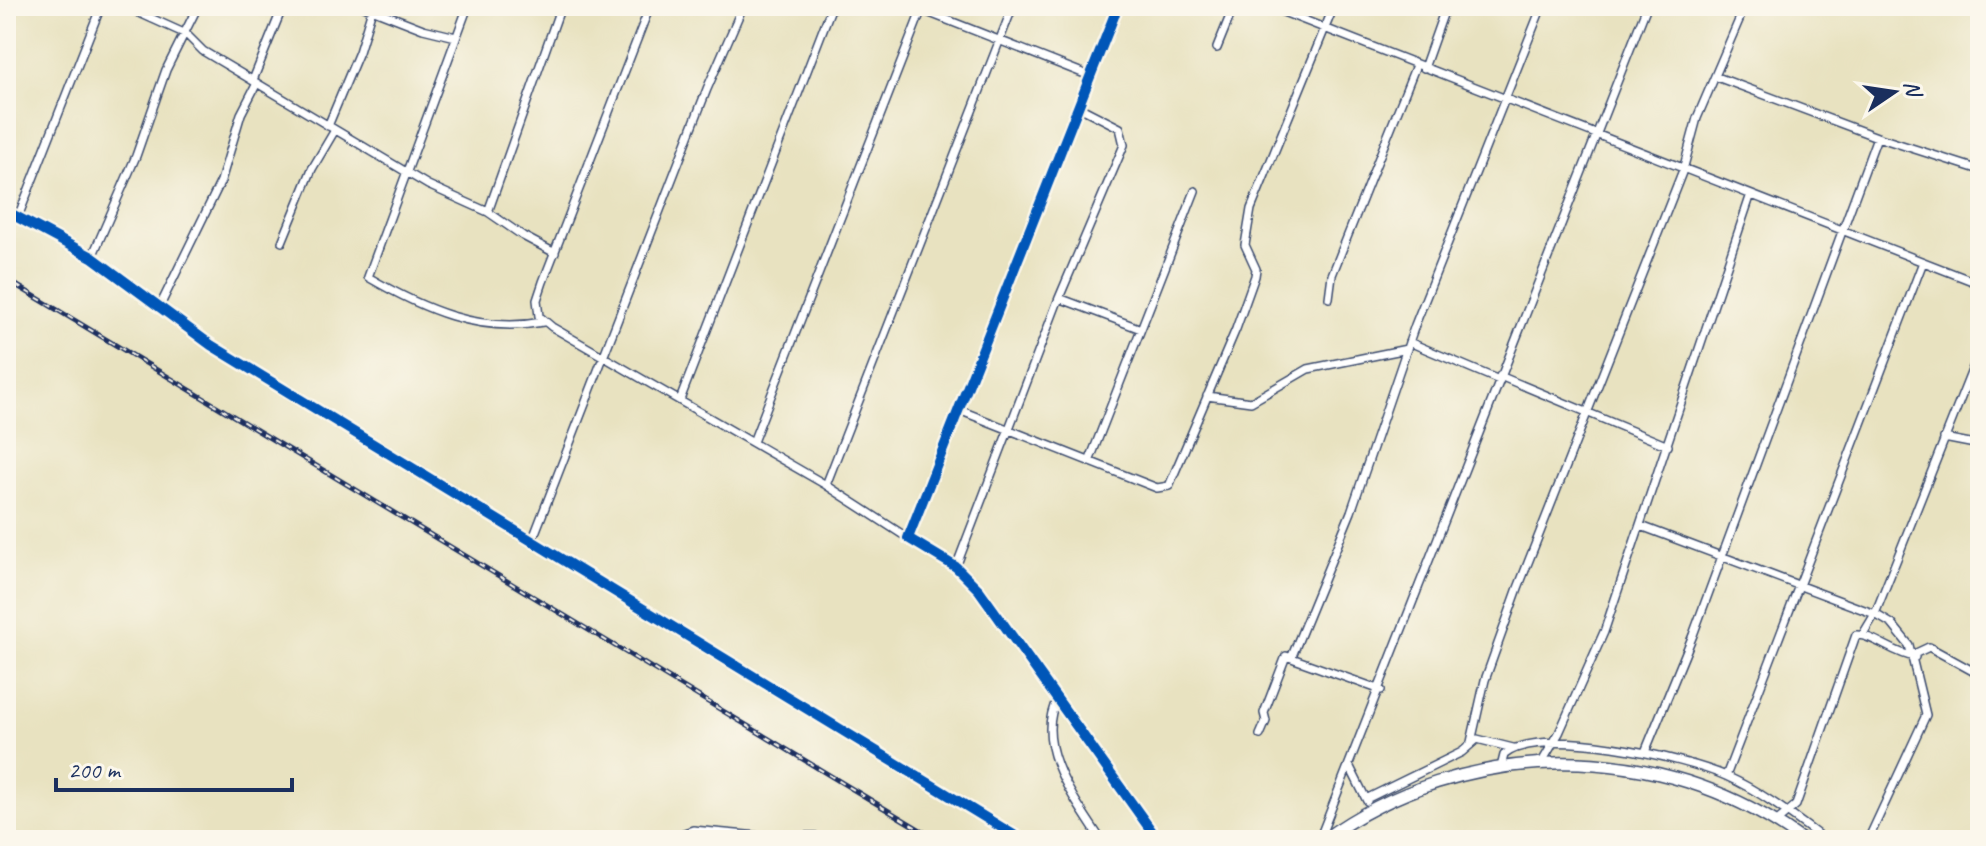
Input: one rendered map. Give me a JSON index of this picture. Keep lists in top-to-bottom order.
{
  "scale_bar": "200 m",
  "north": "right"
}
